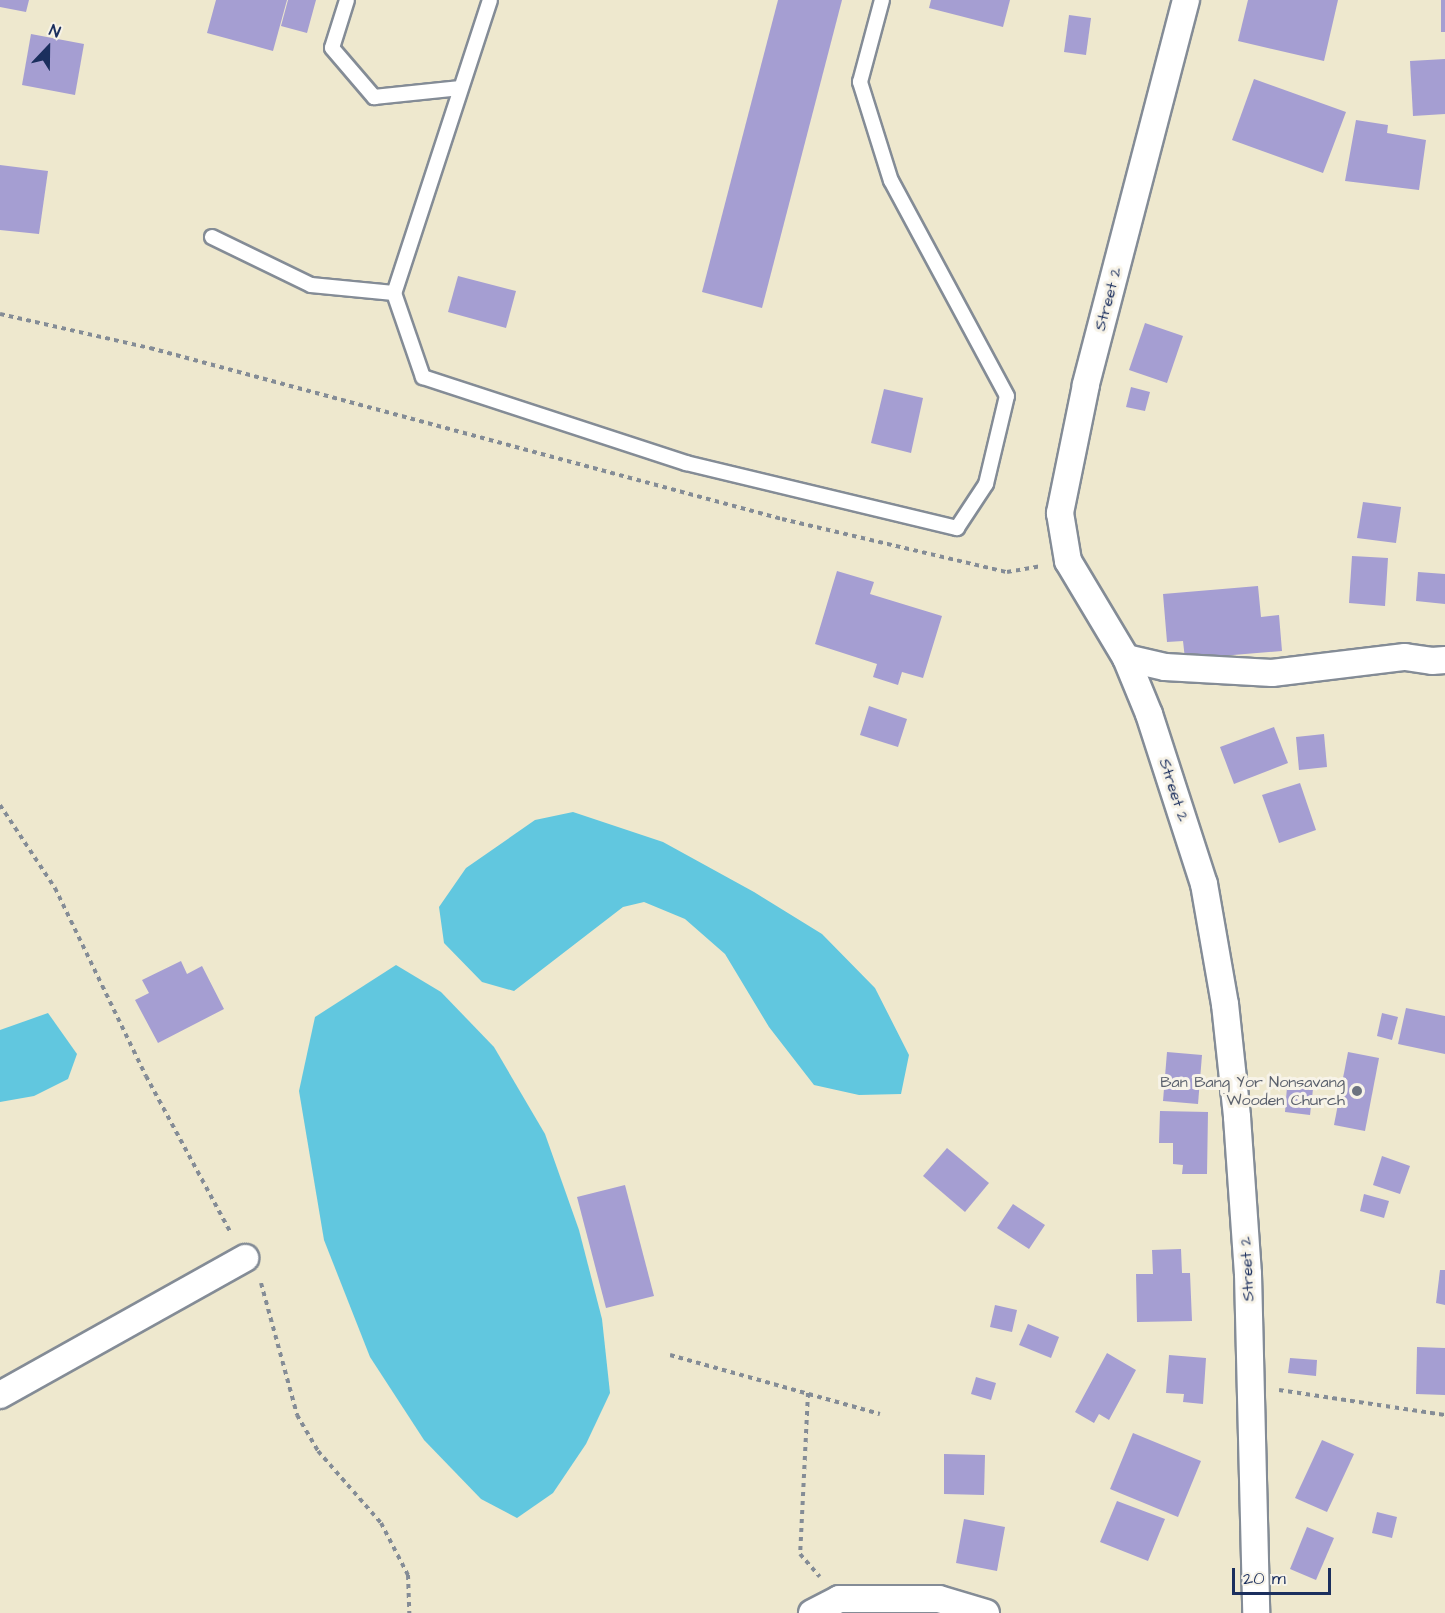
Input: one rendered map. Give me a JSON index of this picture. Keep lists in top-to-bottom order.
{
  "streets": {
    "street": ["Street 2"]
  },
  "places": ["Ban Bang Yor Nonsavang Wooden Church"],
  "scale_bar": "20 m",
  "north": "top"
}
